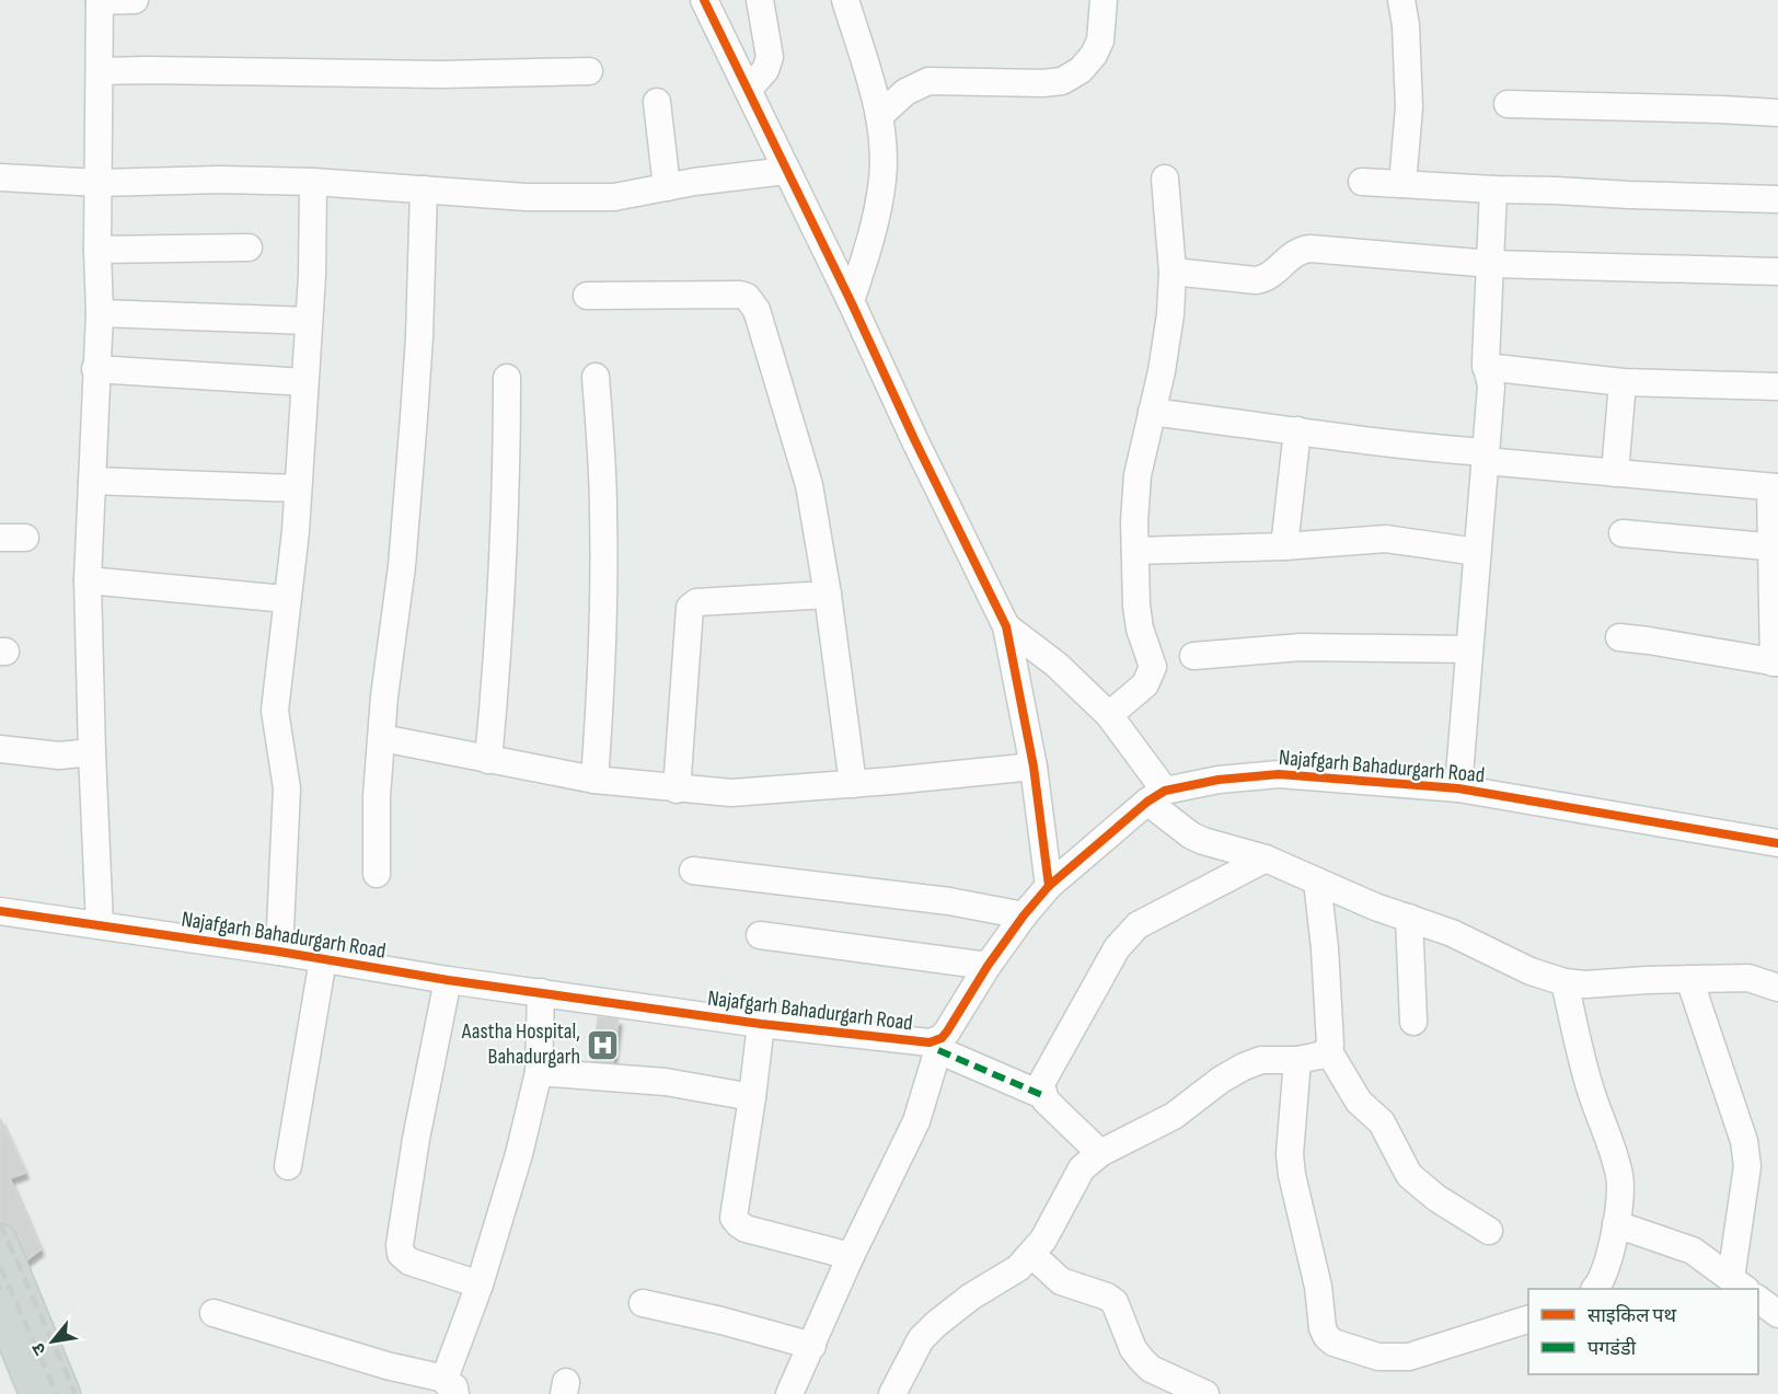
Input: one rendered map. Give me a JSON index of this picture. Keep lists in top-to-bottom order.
{
  "streets": {
    "street": ["Najafgarh Bahadurgarh Road"]
  },
  "places": {
    "hospital": ["Aastha Hospital, Bahadurgarh"]
  },
  "legend": ["साइकिल पथ", "पगडंडी"],
  "north": "bottom left"
}
